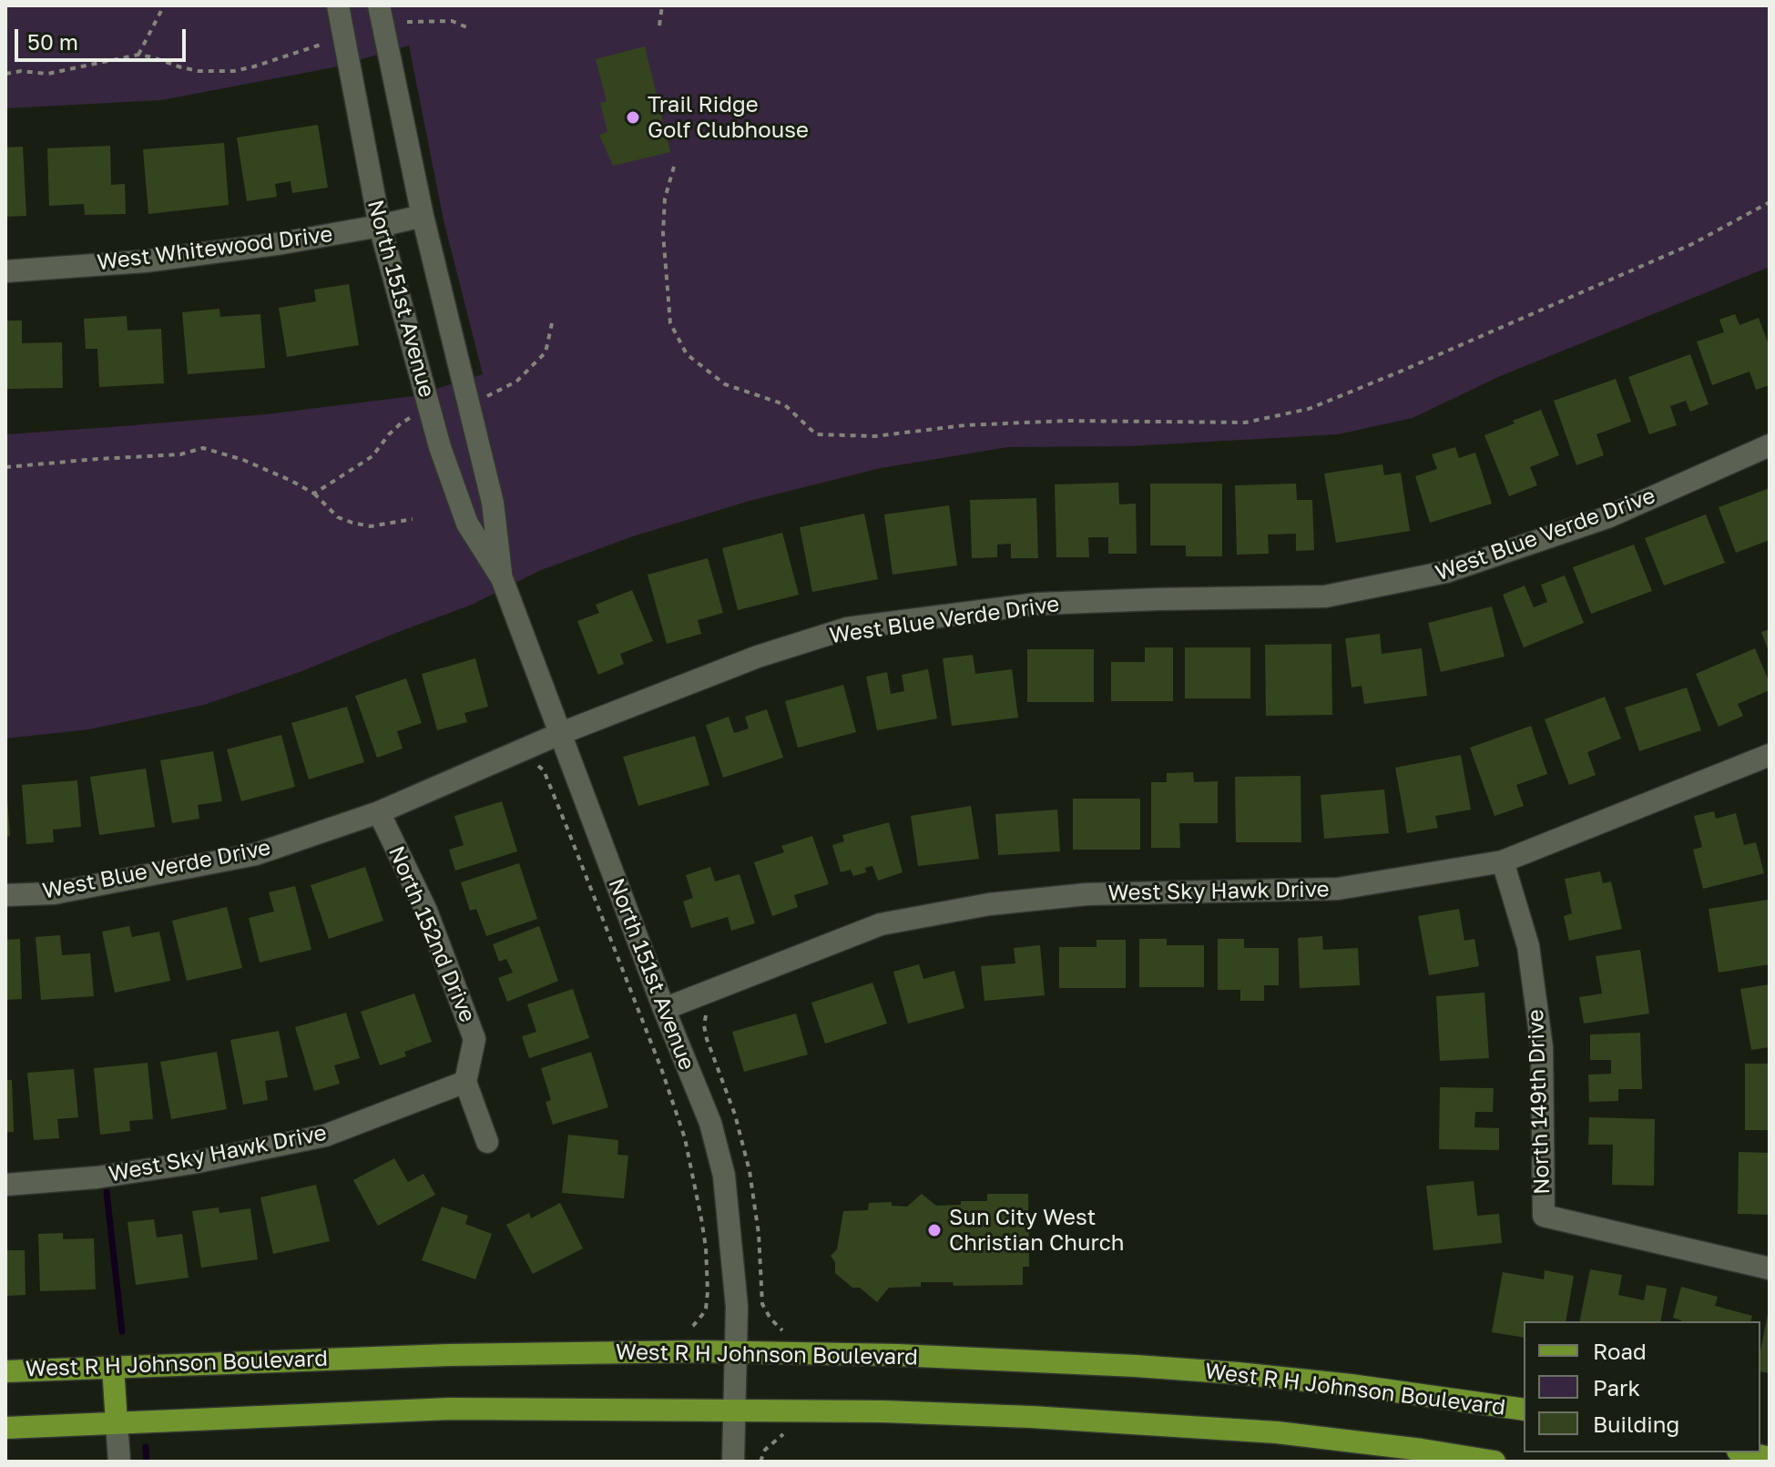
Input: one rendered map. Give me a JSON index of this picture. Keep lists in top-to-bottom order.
{
  "streets": {
    "main road": ["West R H Johnson Boulevard"],
    "street": [
      "West Whitewood Drive",
      "North 151st Avenue",
      "West Blue Verde Drive",
      "West Sky Hawk Drive",
      "North 152nd Drive",
      "North 149th Drive"
    ]
  },
  "crossings": [
    ["West Whitewood Drive", "North 151st Avenue"],
    ["North 151st Avenue", "West Blue Verde Drive"],
    ["North 151st Avenue", "West Sky Hawk Drive"],
    ["North 151st Avenue", "West R H Johnson Boulevard"],
    ["West Blue Verde Drive", "North 152nd Drive"],
    ["West Sky Hawk Drive", "North 152nd Drive"],
    ["West Sky Hawk Drive", "North 149th Drive"]
  ],
  "places": ["Trail Ridge Golf Clubhouse", "Sun City West Christian Church"],
  "legend": ["Road", "Park", "Building"],
  "scale_bar": "50 m"
}
